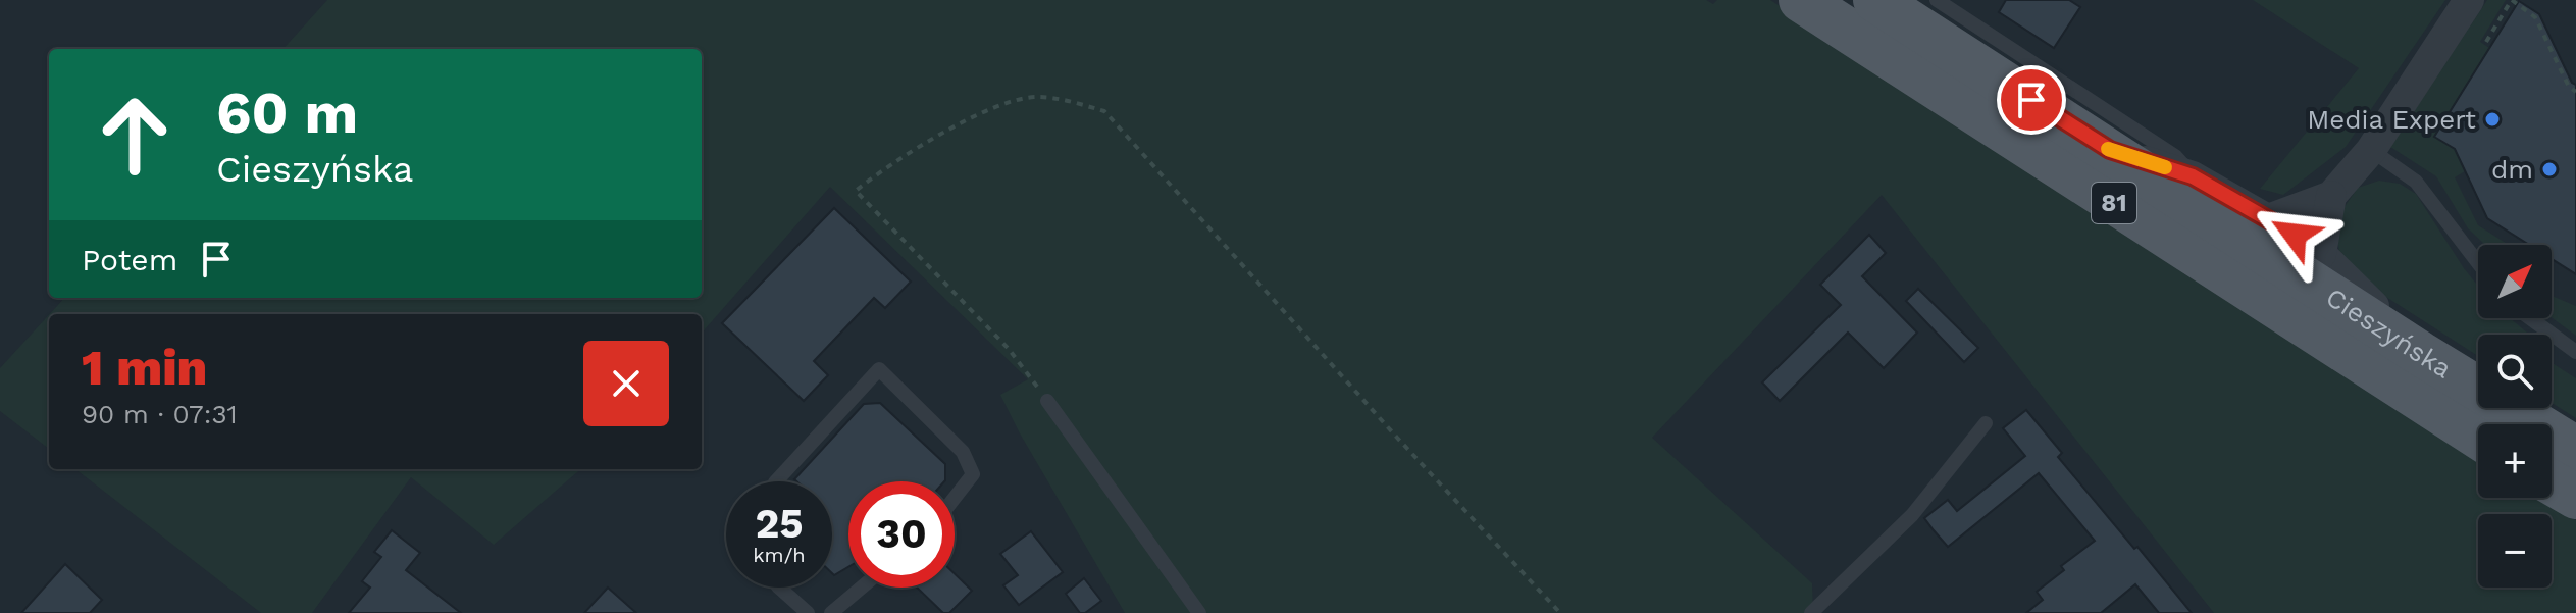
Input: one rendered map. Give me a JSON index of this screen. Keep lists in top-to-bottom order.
{
  "streets": {
    "main road": ["81", "Cieszyńska"]
  },
  "places": ["Media Expert", "dm"],
  "north": "top right",
  "page": {
    "turn": ["60 m", "Cieszyńska"],
    "then": "Potem",
    "map_buttons": ["+", "−"],
    "heading": ["1 min", "90 m · 07:31"],
    "speed": "25 km/h",
    "limit": "30"
  }
}
